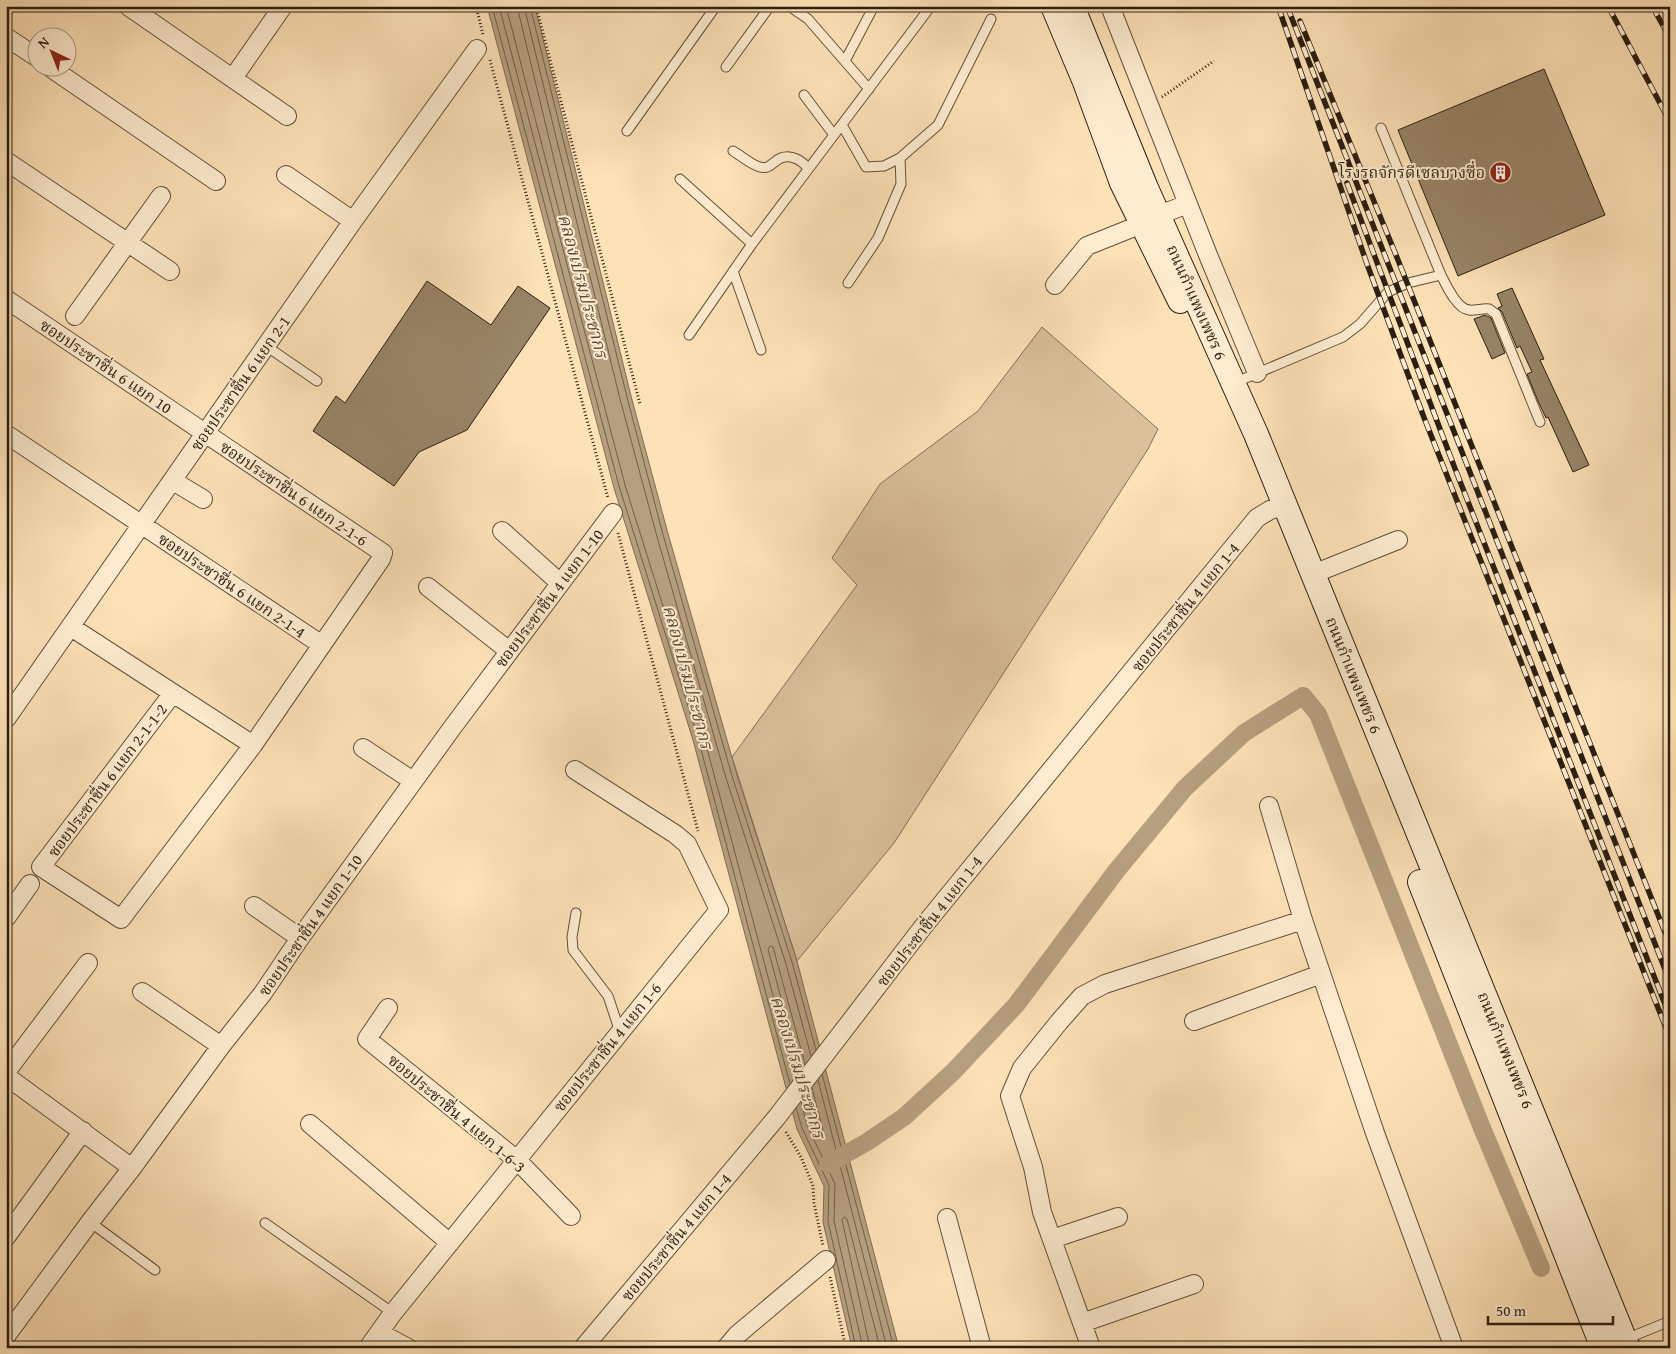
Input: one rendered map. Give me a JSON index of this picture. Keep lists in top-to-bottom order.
{
  "streets": {
    "street": [
      "ถนนกำแพงเพชร 6",
      "ซอยประชาชื่น 6 แยก 10",
      "ซอยประชาชื่น 6 แยก 2-1",
      "ซอยประชาชื่น 6 แยก 2-1-6",
      "ซอยประชาชื่น 6 แยก 2-1-4",
      "ซอยประชาชื่น 4 แยก 1-10",
      "ซอยประชาชื่น 4 แยก 1-4",
      "ซอยประชาชื่น 6 แยก 2-1-1-2",
      "ซอยประชาชื่น 4 แยก 1-6",
      "ซอยประชาชื่น 4 แยก 1-6-3"
    ]
  },
  "crossings": [
    ["ถนนกำแพงเพชร 6", "ซอยประชาชื่น 4 แยก 1-4"],
    ["ซอยประชาชื่น 6 แยก 10", "ซอยประชาชื่น 6 แยก 2-1"],
    ["ซอยประชาชื่น 6 แยก 10", "ซอยประชาชื่น 6 แยก 2-1-6"],
    ["ซอยประชาชื่น 6 แยก 2-1", "ซอยประชาชื่น 6 แยก 2-1-6"],
    ["ซอยประชาชื่น 6 แยก 2-1", "ซอยประชาชื่น 6 แยก 2-1-4"],
    ["ซอยประชาชื่น 6 แยก 2-1-6", "ซอยประชาชื่น 6 แยก 2-1-4"],
    ["ซอยประชาชื่น 4 แยก 1-6", "ซอยประชาชื่น 4 แยก 1-6-3"]
  ],
  "water": ["คลองเปรมประชากร"],
  "places": {
    "building": ["โรงรถจักรดีเซลบางซื่อ"]
  },
  "scale_bar": "50 m",
  "north": "top left"
}
